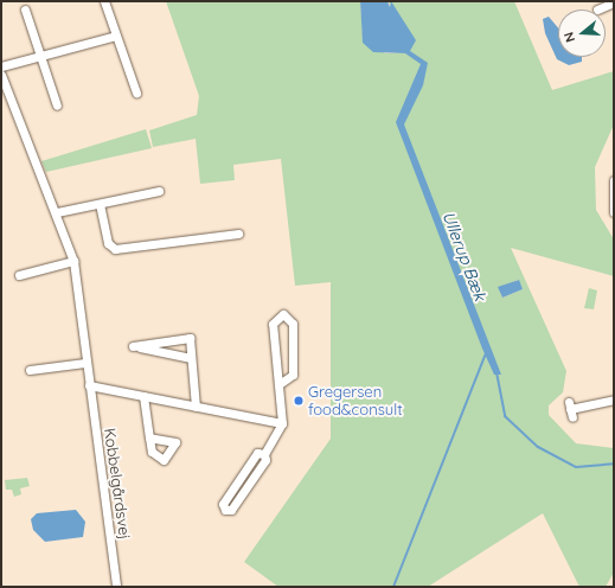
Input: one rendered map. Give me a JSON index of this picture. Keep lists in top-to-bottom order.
{
  "streets": {
    "street": ["Kobbelgårdsvej"]
  },
  "water": ["Ullerup Bæk"],
  "places": ["Gregersen food&consult"],
  "north": "left"
}
